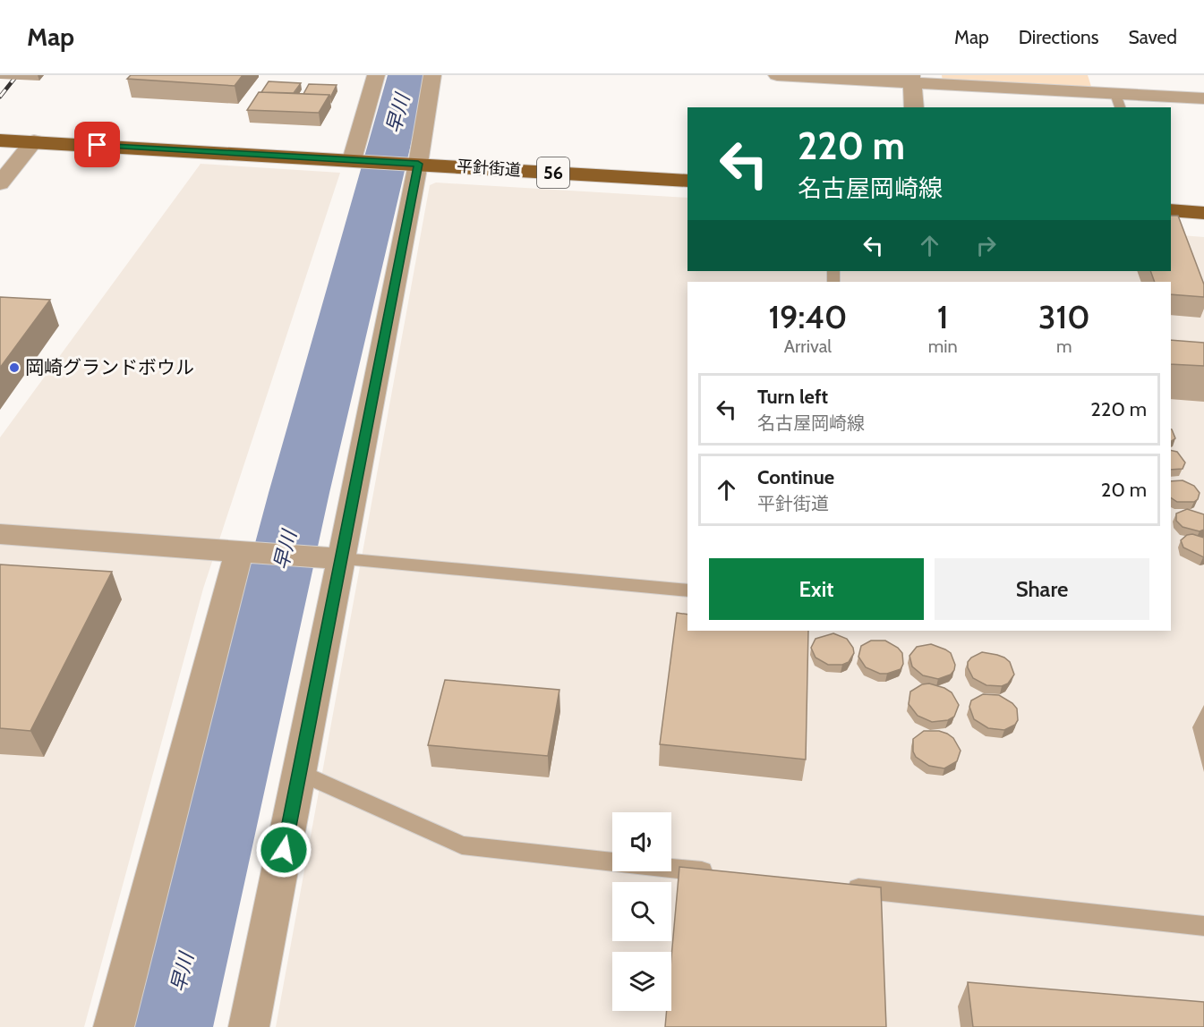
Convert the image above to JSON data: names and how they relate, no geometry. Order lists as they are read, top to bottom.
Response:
{
  "streets": {
    "main road": ["平針街道", "56"]
  },
  "crossings": [
    ["平針街道", "56"]
  ],
  "water": ["早川"],
  "places": ["岡崎グランドボウル"],
  "page": {
    "header": "Map",
    "nav": ["Map", "Directions", "Saved"],
    "turn": ["220 m", "名古屋岡崎線"],
    "eta": [
      "19:40",
      "Arrival",
      "1",
      "min",
      "310",
      "m"
    ],
    "list": [
      {
        "name": "Turn left",
        "note": "名古屋岡崎線",
        "value": "220 m"
      },
      {
        "name": "Continue",
        "note": "平針街道",
        "value": "20 m"
      }
    ],
    "buttons": ["Exit", "Share"]
  }
}
